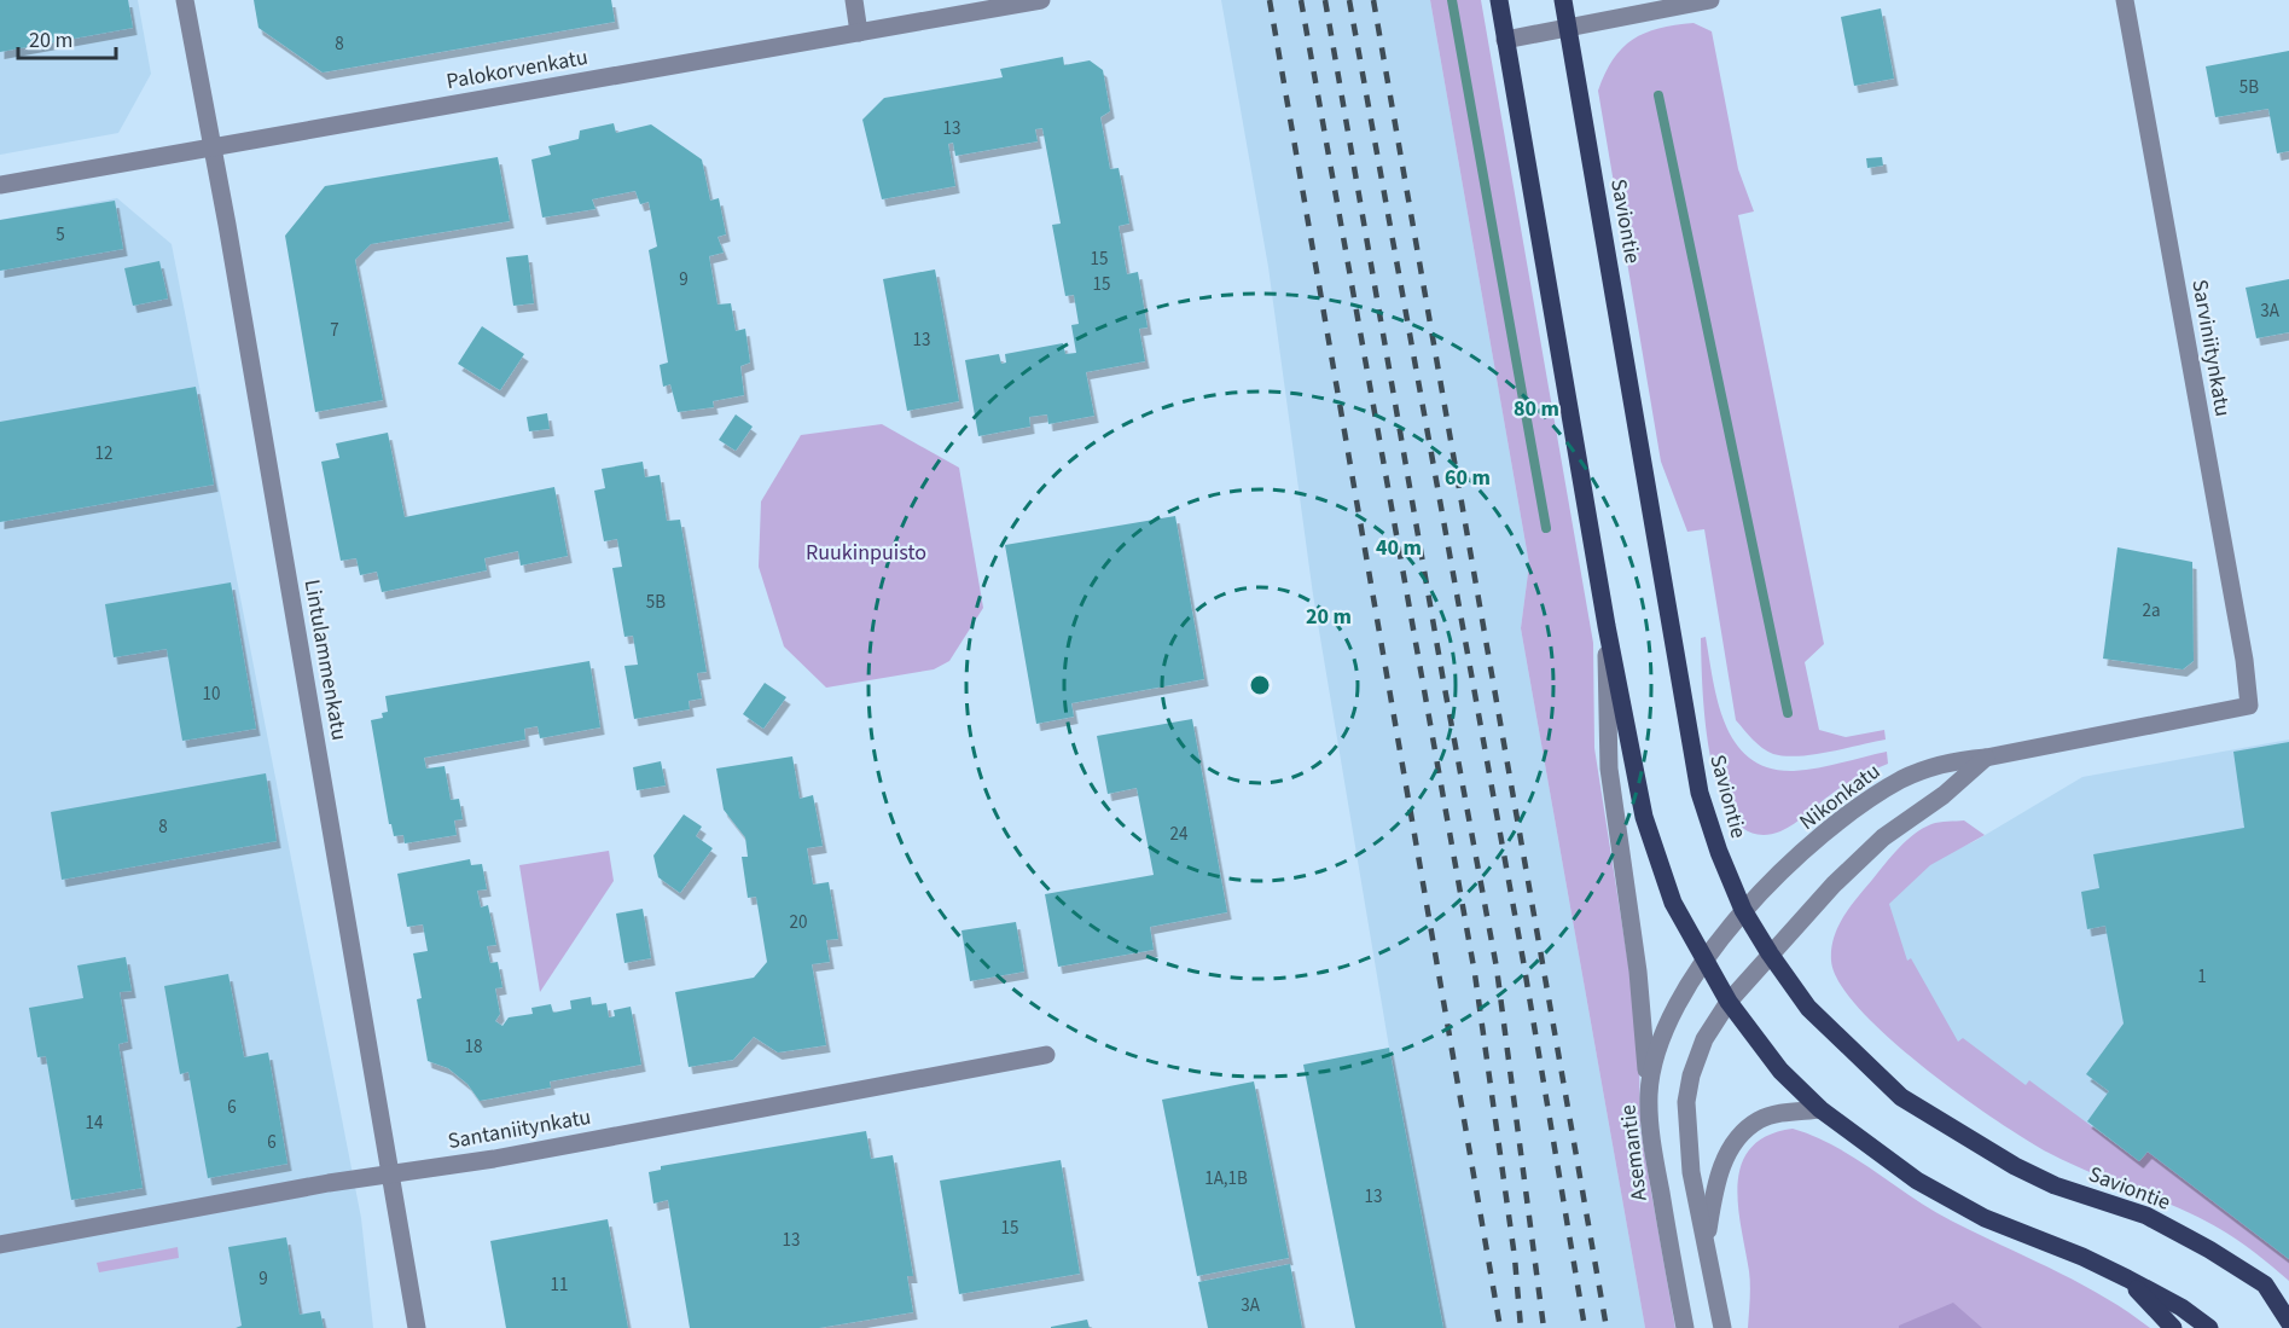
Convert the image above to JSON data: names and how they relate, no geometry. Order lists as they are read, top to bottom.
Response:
{
  "streets": {
    "main road": ["Saviontie"],
    "street": [
      "Palokorvenkatu",
      "Sarviniitynkatu",
      "Lintulammenkatu",
      "Nikonkatu",
      "Santaniitynkatu",
      "Asemantie"
    ]
  },
  "crossings": [
    ["Palokorvenkatu", "Lintulammenkatu"],
    ["Saviontie", "Nikonkatu"],
    ["Saviontie", "Asemantie"],
    ["Sarviniitynkatu", "Nikonkatu"],
    ["Lintulammenkatu", "Santaniitynkatu"],
    ["Nikonkatu", "Asemantie"]
  ],
  "parks": ["Ruukinpuisto"],
  "house_numbers": [
    "8",
    "5B",
    "13",
    "5",
    "15",
    "9",
    "15",
    "3A",
    "7",
    "13",
    "12",
    "5B",
    "2a",
    "10",
    "8",
    "24",
    "20",
    "1",
    "18",
    "6",
    "14",
    "6",
    "1A,1B",
    "13",
    "15",
    "13",
    "9",
    "11",
    "3A"
  ],
  "scale_bar": "20 m",
  "rings": [
    "80 m",
    "60 m",
    "40 m",
    "20 m"
  ]
}
